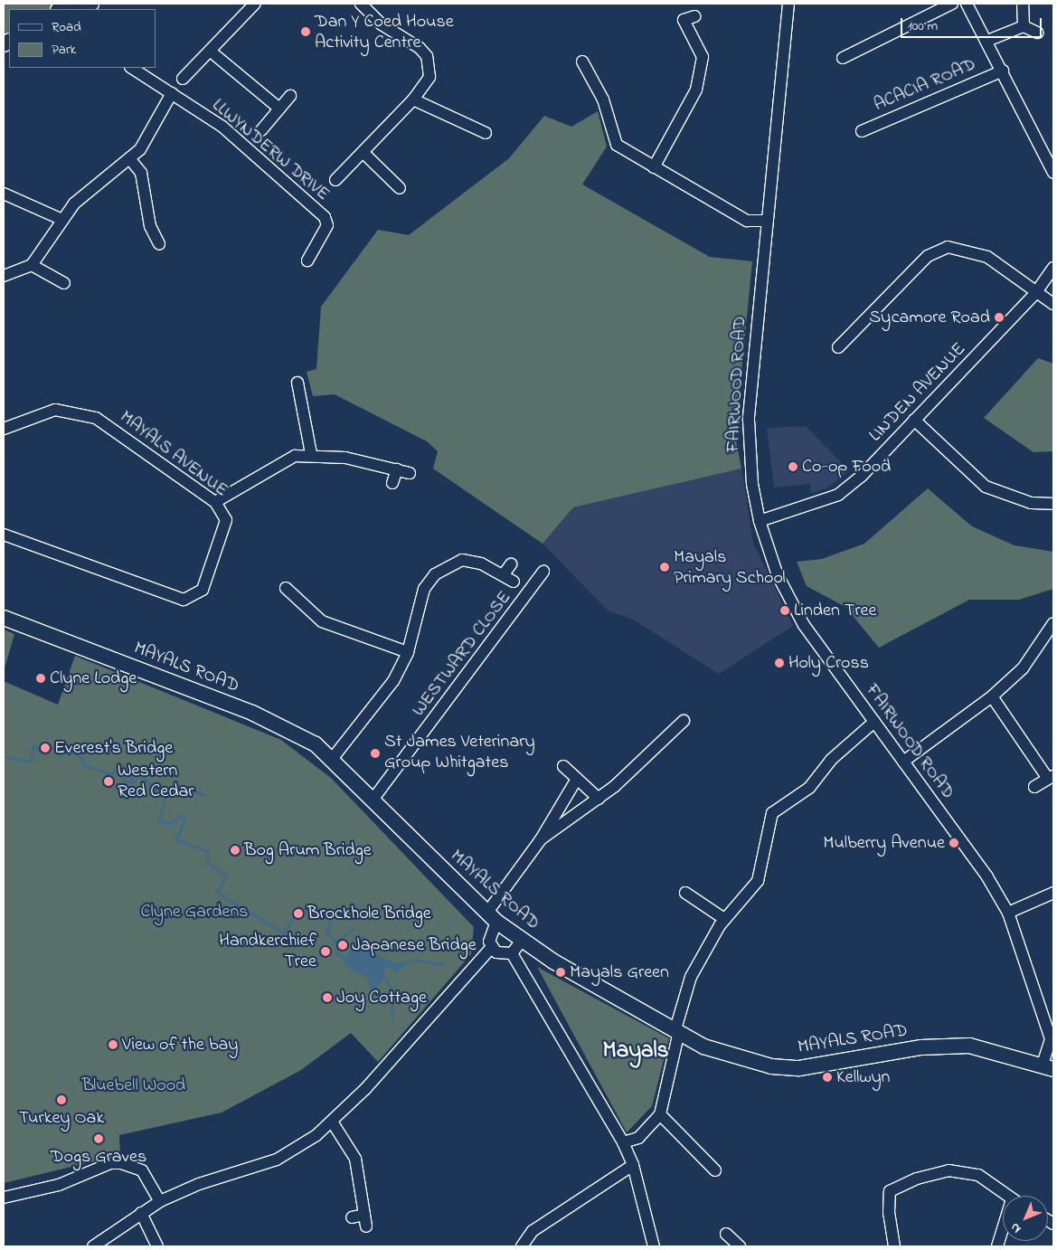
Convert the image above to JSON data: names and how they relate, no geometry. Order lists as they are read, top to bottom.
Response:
{
  "streets": {
    "main road": ["MAYALS ROAD"],
    "street": [
      "ACACIA ROAD",
      "LLWYNDERW DRIVE",
      "FAIRWOOD ROAD",
      "LINDEN AVENUE",
      "MAYALS AVENUE",
      "WESTWARD CLOSE"
    ]
  },
  "crossings": [
    ["FAIRWOOD ROAD", "LINDEN AVENUE"],
    ["FAIRWOOD ROAD", "MAYALS ROAD"],
    ["WESTWARD CLOSE", "MAYALS ROAD"]
  ],
  "districts": ["Mayals"],
  "parks": ["Clyne Gardens", "Bluebell Wood"],
  "places": [
    "Dan Y Coed House Activity Centre",
    "Sycamore Road",
    "Co-op Food",
    "Mayals Primary School",
    "Linden Tree",
    "Holy Cross",
    "Clyne Lodge",
    "Everest's Bridge",
    "St James Veterinary Group Whitgates",
    "Western Red Cedar",
    "Mulberry Avenue",
    "Bog Arum Bridge",
    "Brockhole Bridge",
    "Japanese Bridge",
    "Handkerchief Tree",
    "Mayals Green",
    "Joy Cottage",
    "View of the bay",
    "Kellwyn",
    "Turkey Oak",
    "Dogs Graves"
  ],
  "legend": ["Road", "Park"],
  "scale_bar": "100 m",
  "north": "bottom left"
}
